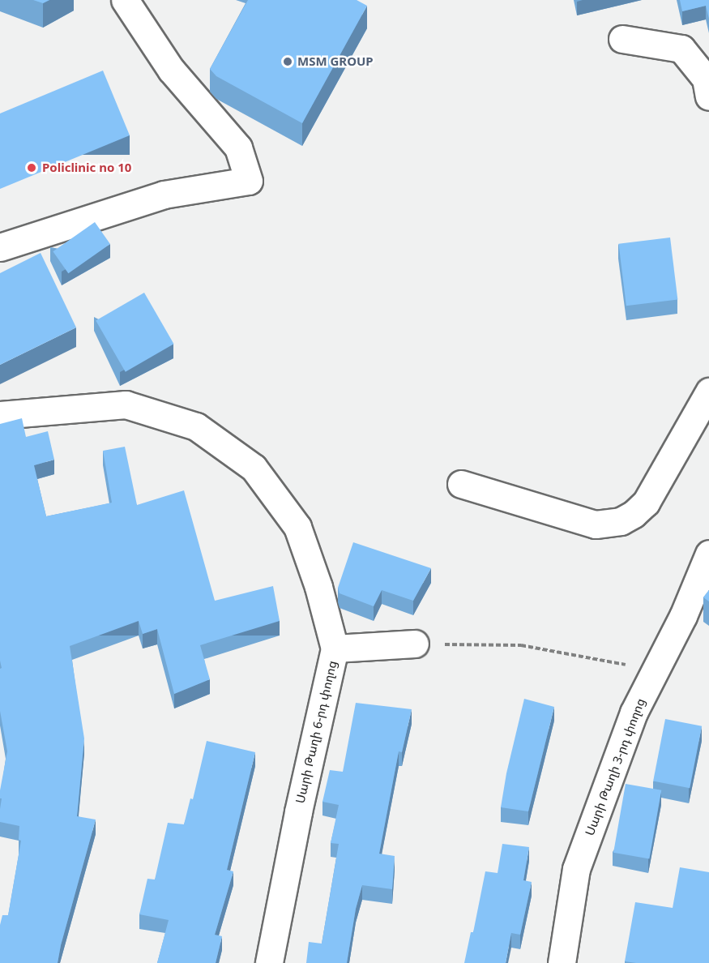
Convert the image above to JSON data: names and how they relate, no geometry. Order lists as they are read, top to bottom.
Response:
{
  "streets": {
    "street": ["Սարի Թաղի 6-րդ փողոց", "Սարի Թաղի 3-րդ փողոց"]
  },
  "places": ["MSM GROUP", "Policlinic no 10"]
}
